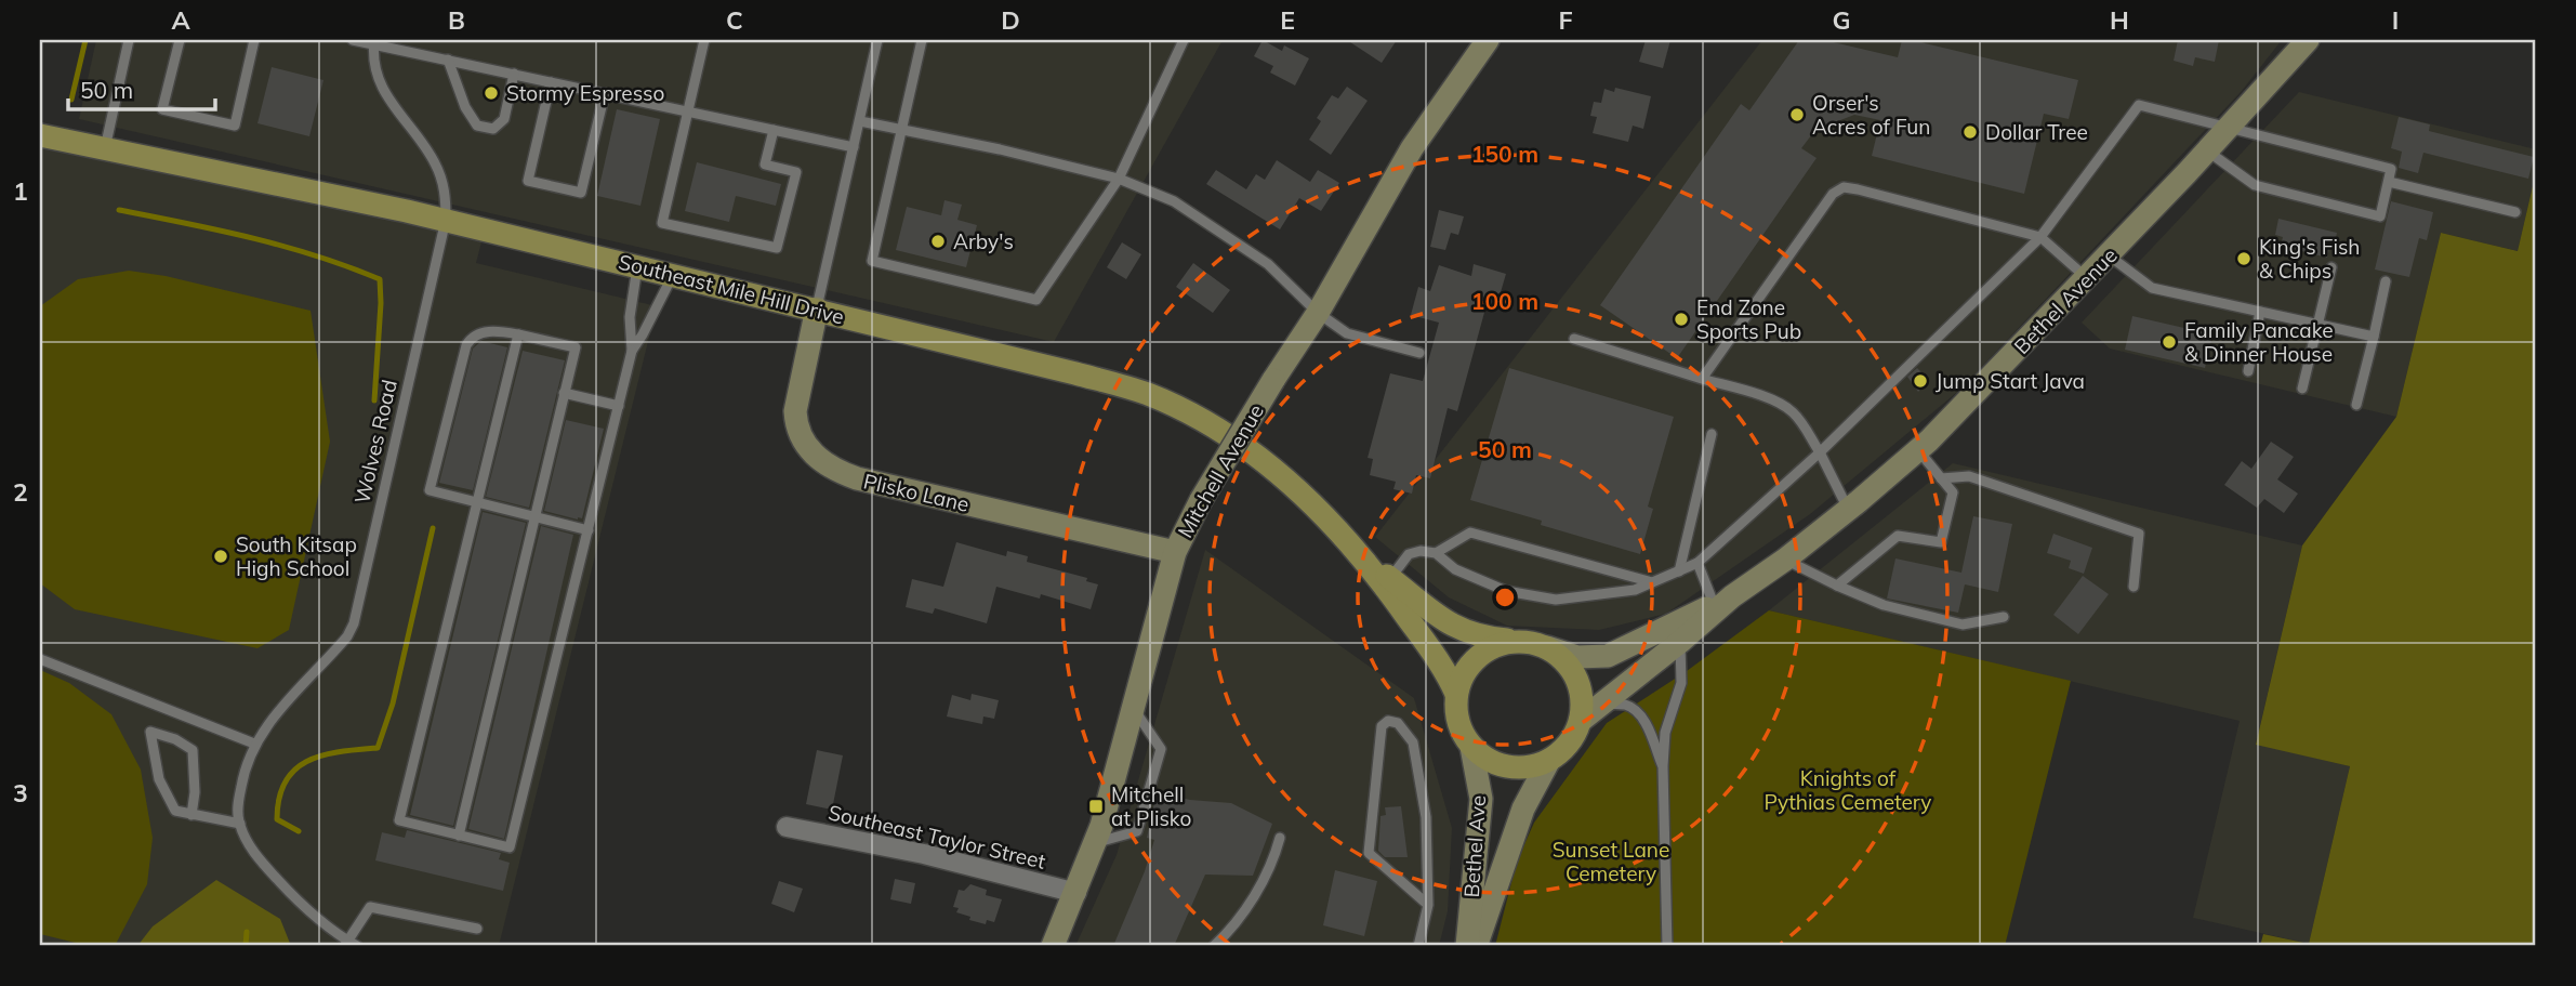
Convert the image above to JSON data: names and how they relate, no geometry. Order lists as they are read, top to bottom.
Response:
{
  "streets": {
    "main road": [
      "Southeast Mile Hill Drive",
      "Bethel Avenue",
      "Mitchell Avenue",
      "Plisko Lane",
      "Bethel Ave"
    ],
    "street": ["Southeast Taylor Street"],
    "lane": ["Wolves Road"]
  },
  "crossings": [
    ["Southeast Mile Hill Drive", "Bethel Avenue"],
    ["Southeast Mile Hill Drive", "Wolves Road"],
    ["Southeast Mile Hill Drive", "Plisko Lane"],
    ["Southeast Mile Hill Drive", "Bethel Ave"],
    ["Bethel Avenue", "Bethel Ave"],
    ["Mitchell Avenue", "Plisko Lane"],
    ["Mitchell Avenue", "Southeast Taylor Street"]
  ],
  "parks": ["Knights of Pythias Cemetery", "Sunset Lane Cemetery"],
  "places": {
    "other": [
      "Stormy Espresso",
      "Orser's Acres of Fun",
      "Dollar Tree",
      "Arby's",
      "King's Fish & Chips",
      "End Zone Sports Pub",
      "Family Pancake & Dinner House",
      "Jump Start Java",
      "South Kitsap High School"
    ],
    "transit": ["Mitchell at Plisko"]
  },
  "scale_bar": "50 m",
  "grid": {
    "columns": [
      "A",
      "B",
      "C",
      "D",
      "E",
      "F",
      "G",
      "H",
      "I"
    ],
    "rows": ["1", "2", "3"]
  },
  "rings": ["150 m", "100 m", "50 m"]
}
